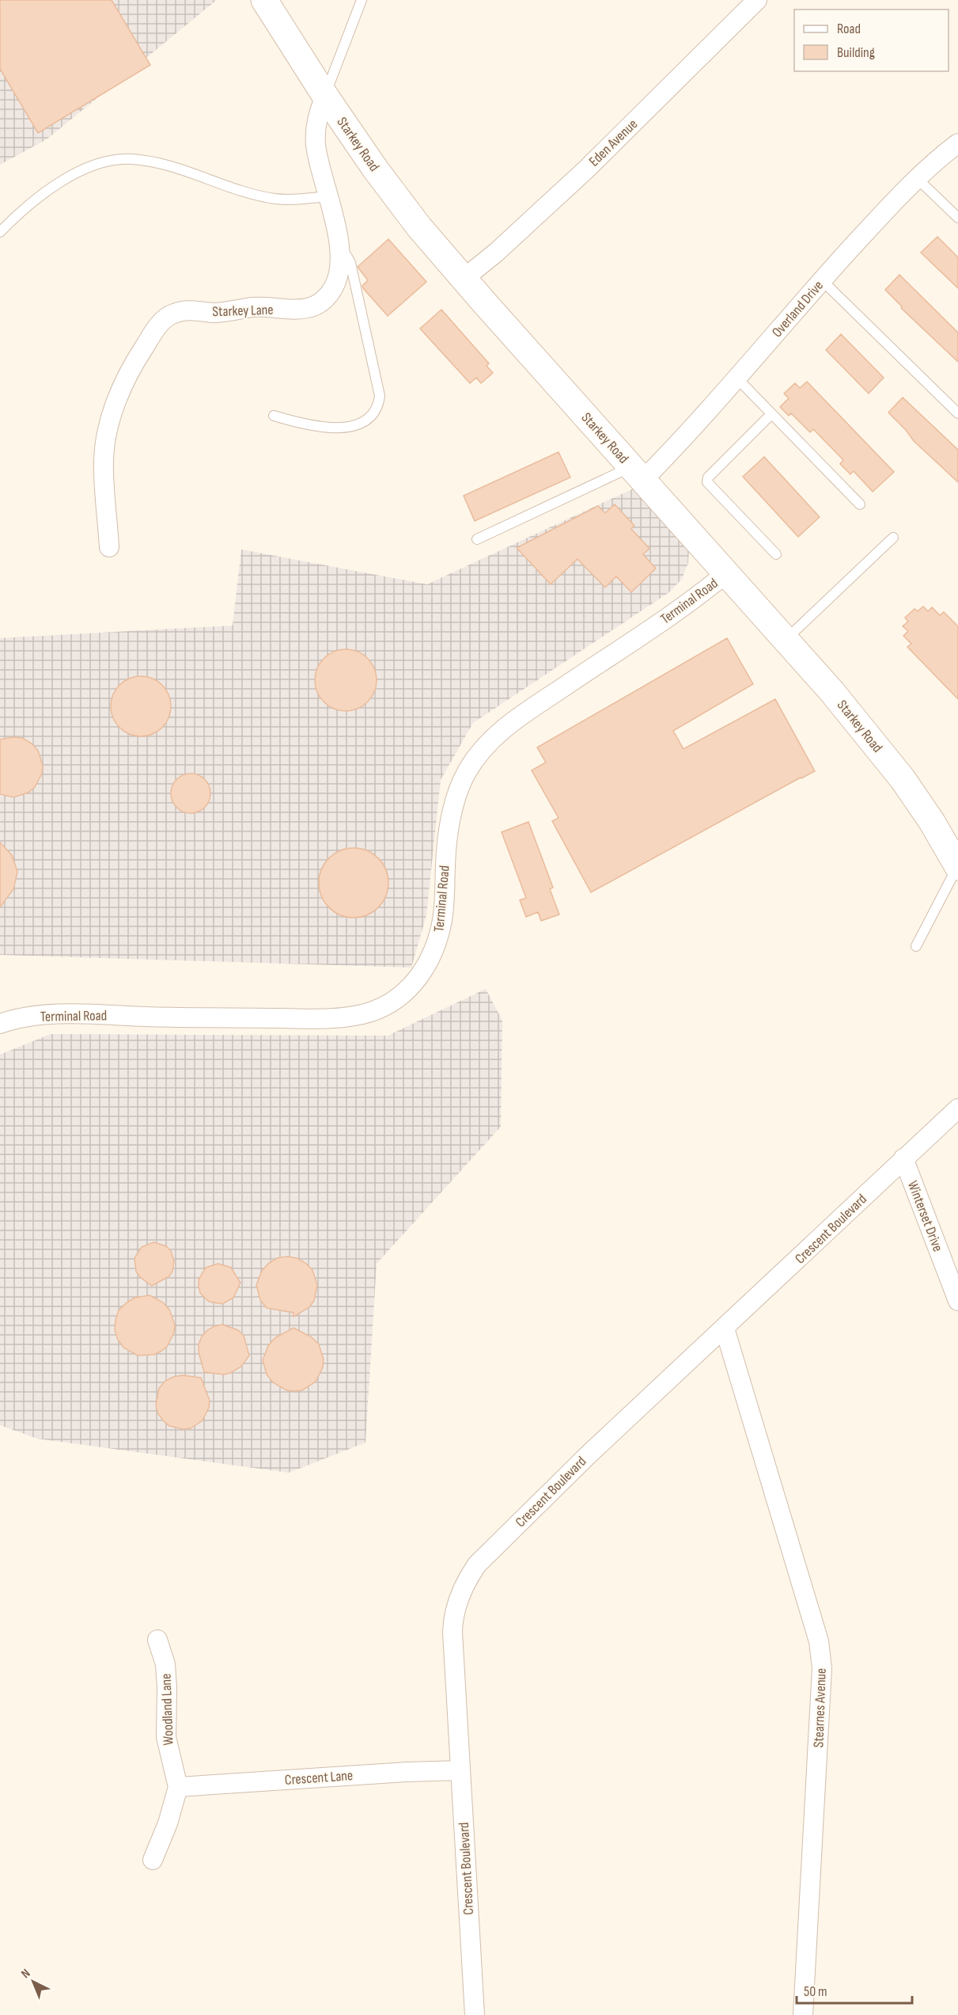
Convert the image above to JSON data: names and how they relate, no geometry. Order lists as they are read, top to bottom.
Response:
{
  "streets": {
    "main road": ["Starkey Road"],
    "street": [
      "Eden Avenue",
      "Overland Drive",
      "Starkey Lane",
      "Terminal Road",
      "Winterset Drive",
      "Crescent Boulevard",
      "Stearnes Avenue",
      "Woodland Lane",
      "Crescent Lane"
    ]
  },
  "crossings": [
    ["Eden Avenue", "Starkey Road"],
    ["Starkey Road", "Overland Drive"],
    ["Starkey Road", "Starkey Lane"],
    ["Starkey Road", "Terminal Road"],
    ["Winterset Drive", "Crescent Boulevard"],
    ["Crescent Boulevard", "Stearnes Avenue"],
    ["Crescent Boulevard", "Crescent Lane"],
    ["Woodland Lane", "Crescent Lane"]
  ],
  "legend": ["Road", "Building"],
  "scale_bar": "50 m",
  "north": "top left"
}
